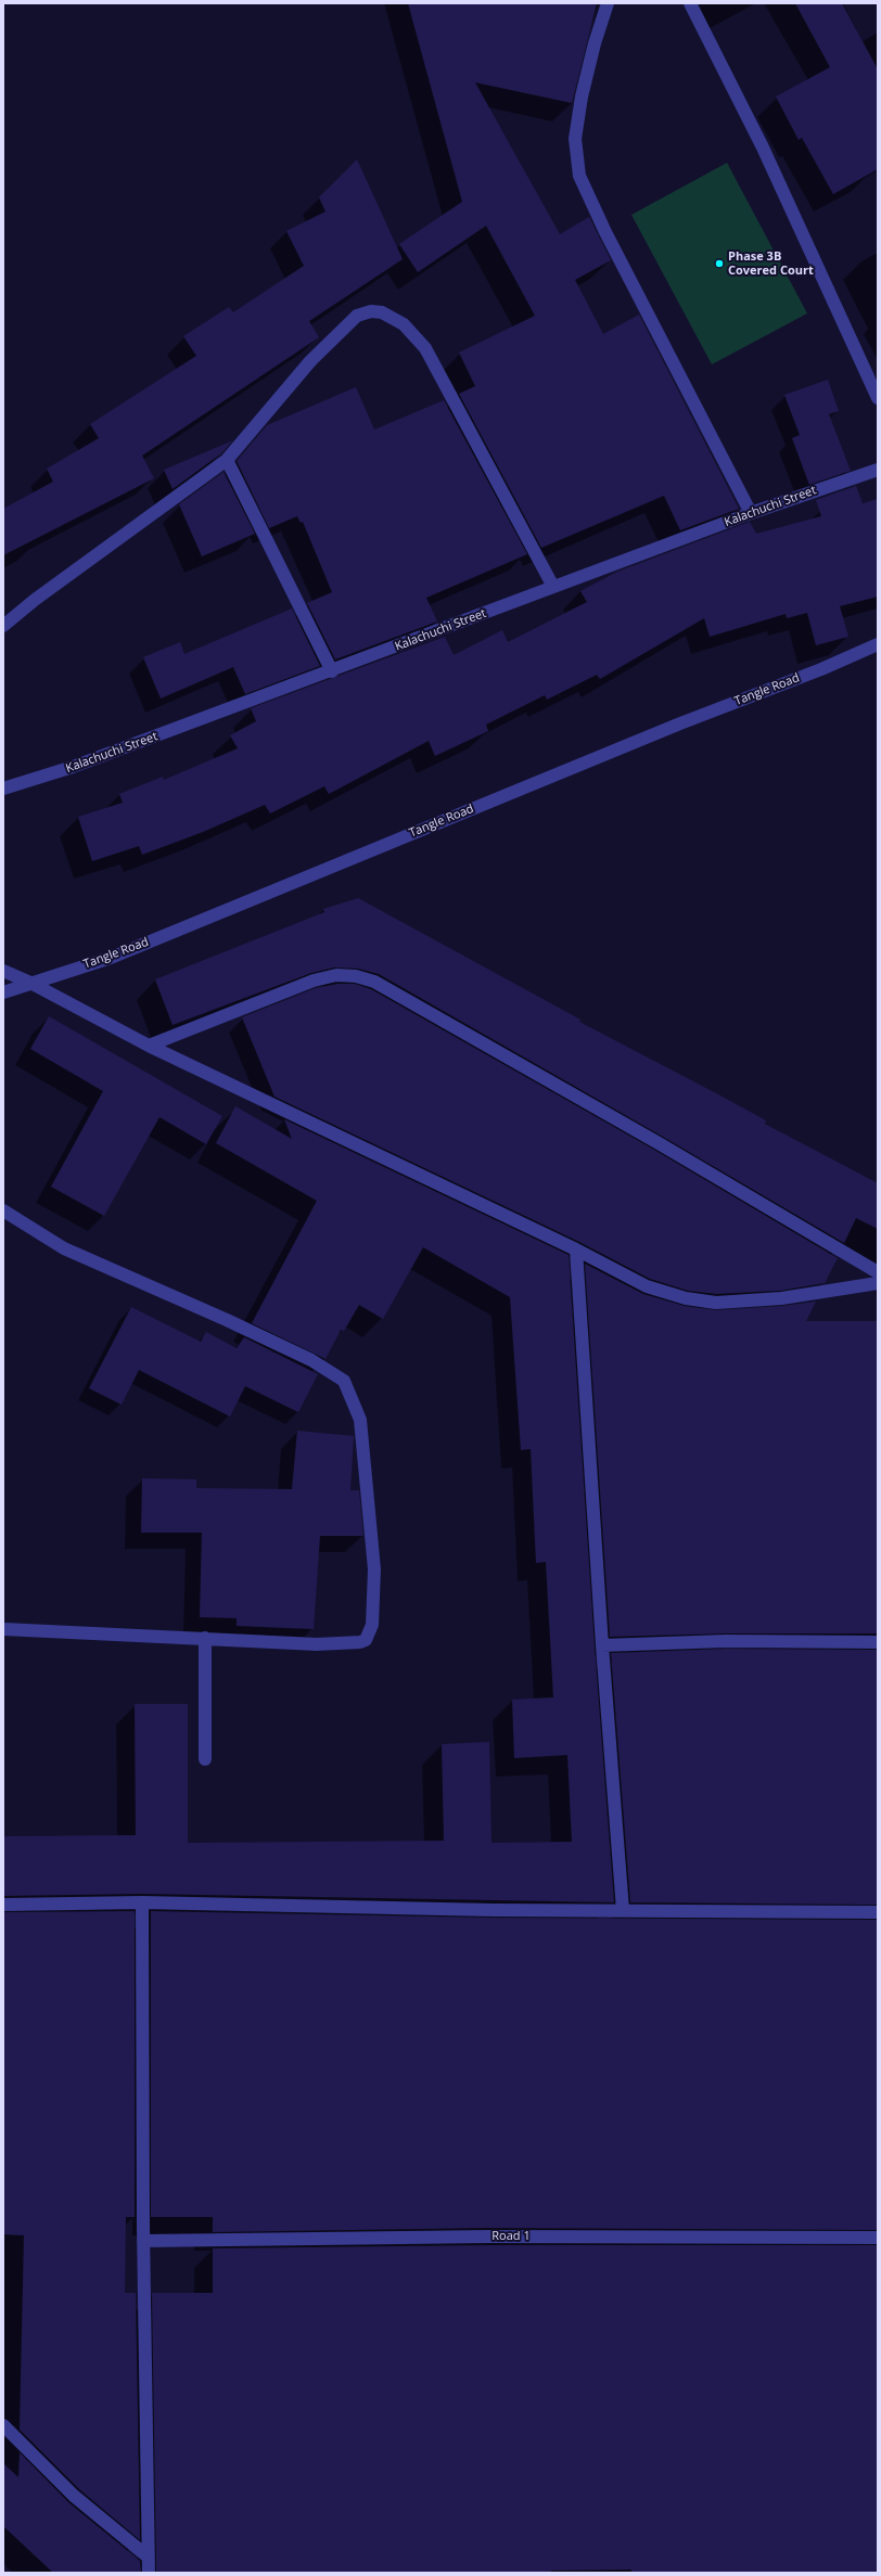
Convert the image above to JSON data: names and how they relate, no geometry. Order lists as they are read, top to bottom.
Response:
{
  "streets": {
    "street": ["Kalachuchi Street", "Tangle Road", "Road 1"]
  },
  "places": ["Phase 3B Covered Court"]
}
